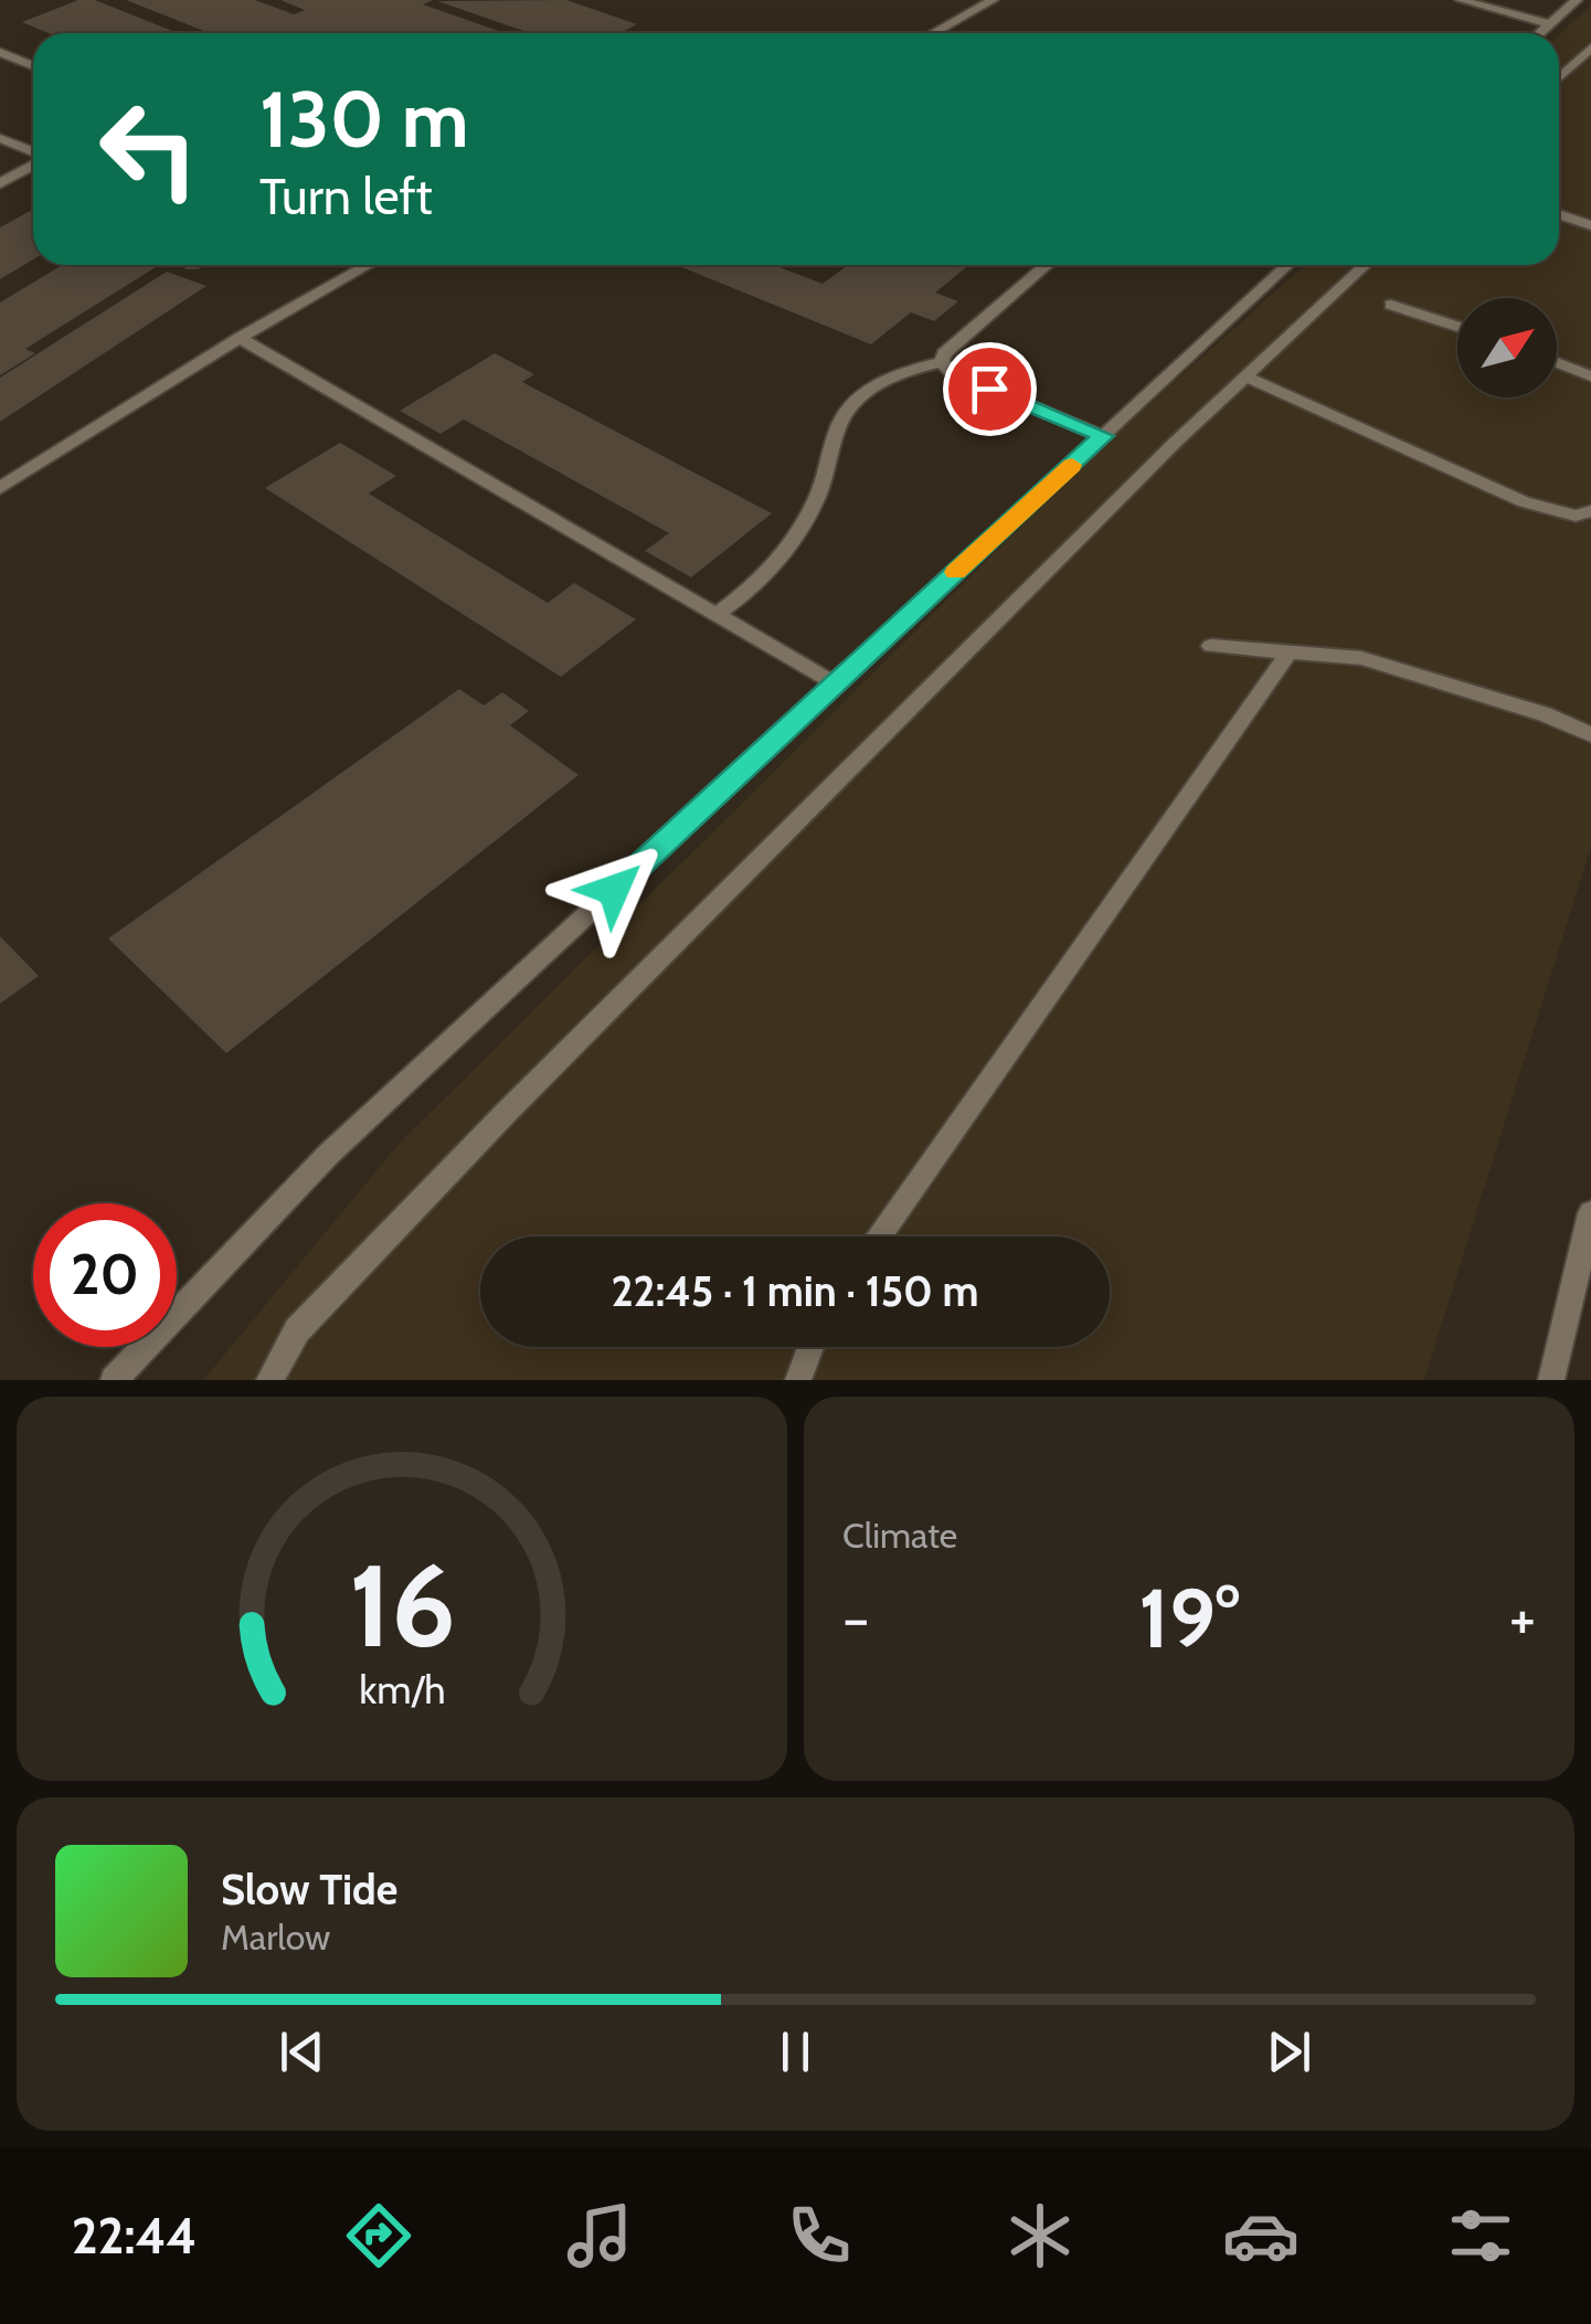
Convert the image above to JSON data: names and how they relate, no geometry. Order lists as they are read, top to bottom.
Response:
{
  "north": "top right",
  "page": {
    "turn": ["130 m", "Turn left"],
    "limit": "20",
    "trip": "22:45 · 1 min · 150 m",
    "tile": "Climate",
    "heat": ["−", "19°", "+"],
    "song": ["Slow Tide", "Marlow"],
    "tabs": "22:44",
    "gauge": ["16", "km/h"]
  }
}
